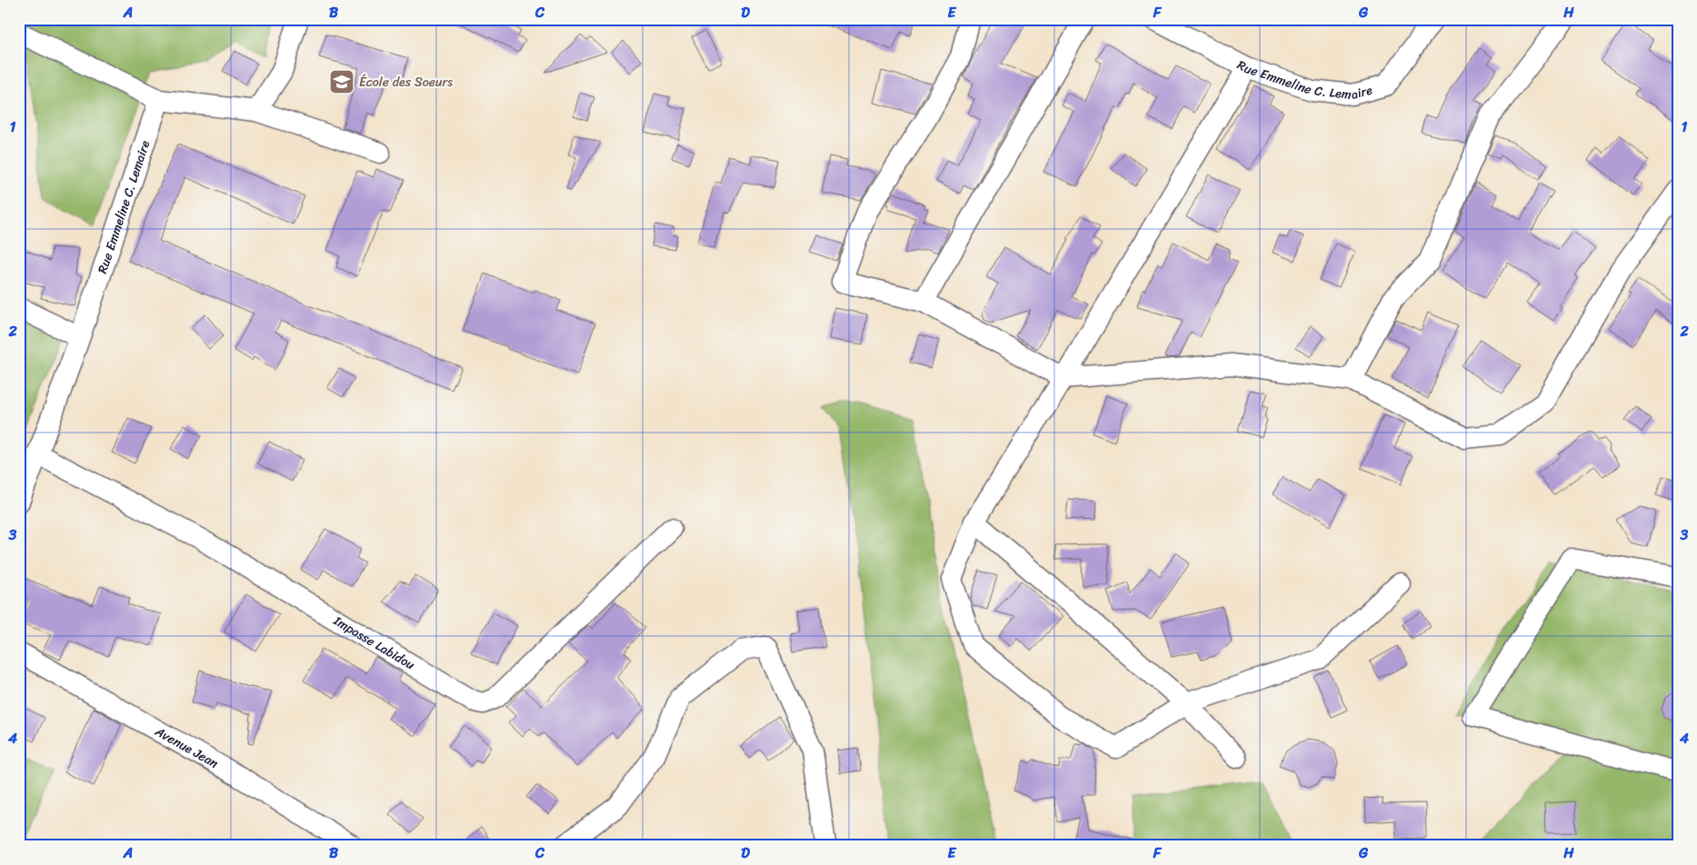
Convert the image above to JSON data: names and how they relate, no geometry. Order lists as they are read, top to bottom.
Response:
{
  "streets": {
    "street": ["Rue Emmeline C. Lemaire", "Impasse Labidou", "Avenue Jean"]
  },
  "crossings": [
    ["Rue Emmeline C. Lemaire", "Impasse Labidou"]
  ],
  "places": {
    "school or university": ["École des Soeurs"]
  },
  "grid": {
    "columns": [
      "A",
      "B",
      "C",
      "D",
      "E",
      "F",
      "G",
      "H"
    ],
    "rows": [
      "1",
      "2",
      "3",
      "4"
    ]
  }
}
